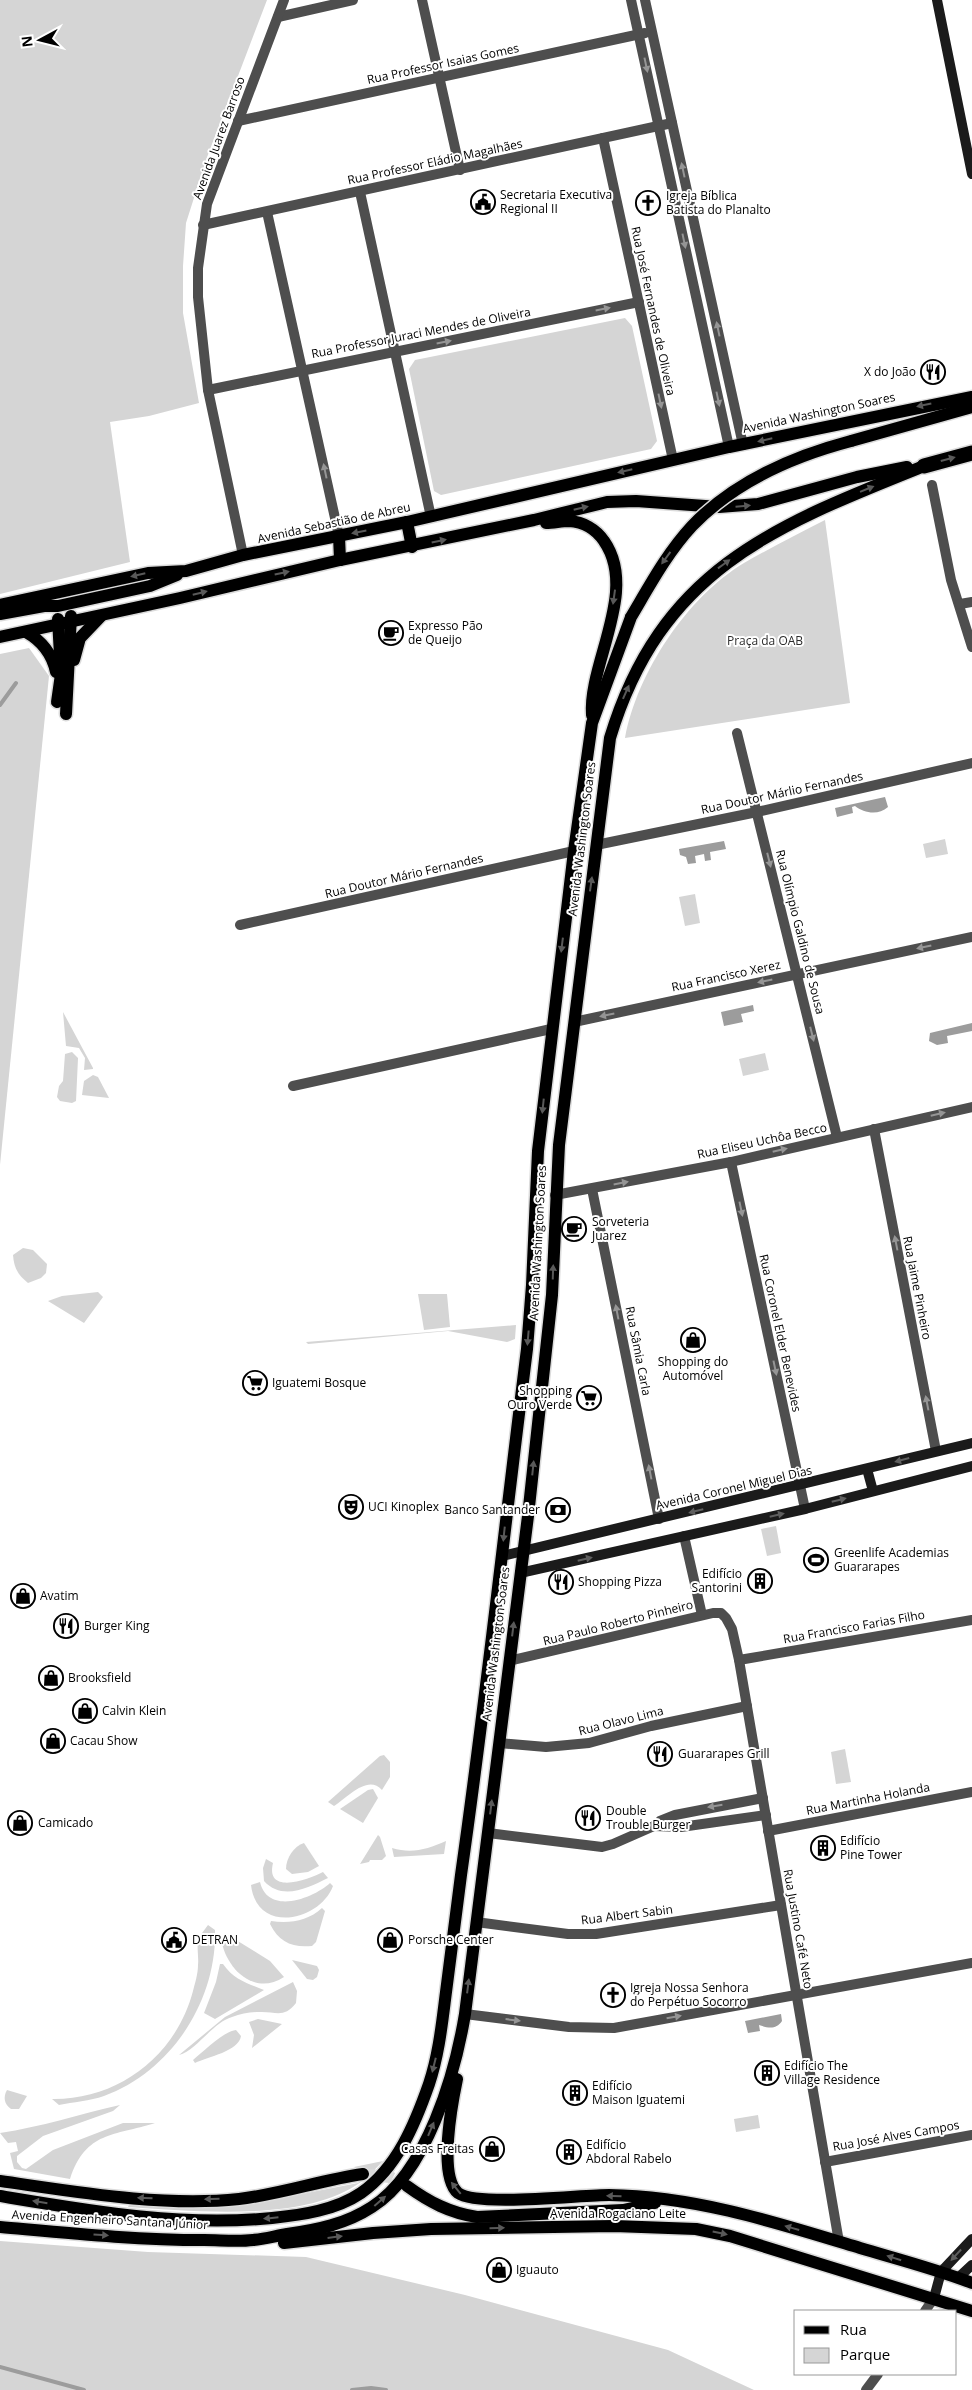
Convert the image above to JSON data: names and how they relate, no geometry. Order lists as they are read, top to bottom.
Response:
{
  "streets": {
    "highway": ["Avenida Washington Soares"],
    "main road": [
      "Avenida Sebastião de Abreu",
      "Avenida Coronel Miguel Dias",
      "Avenida Rogaciano Leite",
      "Avenida Engenheiro Santana Júnior"
    ],
    "street": [
      "Rua Professor Isaias Gomes",
      "Avenida Juarez Barroso",
      "Rua Professor Eládio Magalhães",
      "Rua José Fernandes de Oliveira",
      "Rua Professor Juraci Mendes de Oliveira",
      "Rua Doutor Márlio Fernandes",
      "Rua Doutor Mário Fernandes",
      "Rua Olímpio Galdino de Sousa",
      "Rua Francisco Xerez",
      "Rua Eliseu Uchôa Becco",
      "Rua Jaime Pinheiro",
      "Rua Coronel Elder Benevides",
      "Rua Sâmia Carla",
      "Rua Paulo Roberto Pinheiro",
      "Rua Francisco Farias Filho",
      "Rua Olavo Lima",
      "Rua Martinha Holanda",
      "Rua Albert Sabin",
      "Rua Justino Café Neto",
      "Rua José Alves Campos"
    ]
  },
  "crossings": [
    ["Rua Professor Isaias Gomes", "Avenida Juarez Barroso"],
    ["Avenida Juarez Barroso", "Rua Professor Eládio Magalhães"],
    ["Avenida Juarez Barroso", "Rua Professor Juraci Mendes de Oliveira"],
    ["Avenida Juarez Barroso", "Avenida Sebastião de Abreu"],
    ["Rua Professor Eládio Magalhães", "Rua José Fernandes de Oliveira"],
    ["Rua José Fernandes de Oliveira", "Rua Professor Juraci Mendes de Oliveira"],
    ["Rua José Fernandes de Oliveira", "Avenida Washington Soares"],
    ["Rua José Fernandes de Oliveira", "Avenida Sebastião de Abreu"],
    ["Avenida Washington Soares", "Avenida Sebastião de Abreu"],
    ["Avenida Washington Soares", "Rua Doutor Márlio Fernandes"],
    ["Avenida Washington Soares", "Rua Doutor Mário Fernandes"],
    ["Avenida Washington Soares", "Rua Francisco Xerez"],
    ["Avenida Washington Soares", "Rua Eliseu Uchôa Becco"],
    ["Avenida Washington Soares", "Avenida Coronel Miguel Dias"],
    ["Avenida Washington Soares", "Rua Paulo Roberto Pinheiro"],
    ["Avenida Washington Soares", "Rua Olavo Lima"],
    ["Avenida Washington Soares", "Rua Albert Sabin"],
    ["Avenida Washington Soares", "Avenida Rogaciano Leite"],
    ["Avenida Washington Soares", "Avenida Engenheiro Santana Júnior"],
    ["Rua Doutor Márlio Fernandes", "Rua Olímpio Galdino de Sousa"],
    ["Rua Olímpio Galdino de Sousa", "Rua Francisco Xerez"],
    ["Rua Olímpio Galdino de Sousa", "Rua Eliseu Uchôa Becco"],
    ["Rua Eliseu Uchôa Becco", "Rua Jaime Pinheiro"],
    ["Rua Eliseu Uchôa Becco", "Rua Coronel Elder Benevides"],
    ["Rua Eliseu Uchôa Becco", "Rua Sâmia Carla"],
    ["Rua Jaime Pinheiro", "Avenida Coronel Miguel Dias"],
    ["Rua Coronel Elder Benevides", "Avenida Coronel Miguel Dias"],
    ["Rua Sâmia Carla", "Avenida Coronel Miguel Dias"],
    ["Rua Paulo Roberto Pinheiro", "Rua Justino Café Neto"],
    ["Rua Francisco Farias Filho", "Rua Justino Café Neto"],
    ["Rua Olavo Lima", "Rua Justino Café Neto"],
    ["Rua Martinha Holanda", "Rua Justino Café Neto"],
    ["Rua Albert Sabin", "Rua Justino Café Neto"],
    ["Rua Justino Café Neto", "Rua José Alves Campos"],
    ["Rua Justino Café Neto", "Avenida Rogaciano Leite"],
    ["Avenida Rogaciano Leite", "Avenida Engenheiro Santana Júnior"]
  ],
  "one_way": [
    "Rua Professor Juraci Mendes de Oliveira",
    "Rua Olímpio Galdino de Sousa",
    "Rua Francisco Xerez",
    "Rua Eliseu Uchôa Becco",
    "Rua Jaime Pinheiro",
    "Rua Coronel Elder Benevides",
    "Rua Sâmia Carla"
  ],
  "parks": ["Praça da OAB"],
  "places": {
    "public building": ["Secretaria Executiva Regional II", "DETRAN"],
    "church": ["Igreja Bíblica Batista do Planalto", "Igreja Nossa Senhora do Perpétuo Socorro"],
    "restaurant": [
      "X do João",
      "Shopping Pizza",
      "Burger King",
      "Guararapes Grill",
      "Double Trouble Burger"
    ],
    "cafe": ["Expresso Pão de Queijo", "Sorveteria Juarez"],
    "shop": [
      "Shopping do Automóvel",
      "Avatim",
      "Brooksfield",
      "Calvin Klein",
      "Cacau Show",
      "Camicado",
      "Porsche Center",
      "Casas Freitas",
      "Iguauto"
    ],
    "supermarket": ["Iguatemi Bosque", "Shopping Ouro Verde"],
    "theatre": ["UCI Kinoplex"],
    "bank": ["Banco Santander"],
    "sports": ["Greenlife Academias Guararapes"],
    "building": [
      "Edifício Santorini",
      "Edifício Pine Tower",
      "Edifício The Village Residence",
      "Edifício Maison Iguatemi",
      "Edifício Abdoral Rabelo"
    ]
  },
  "legend": ["Rua", "Parque"],
  "north": "left"
}
